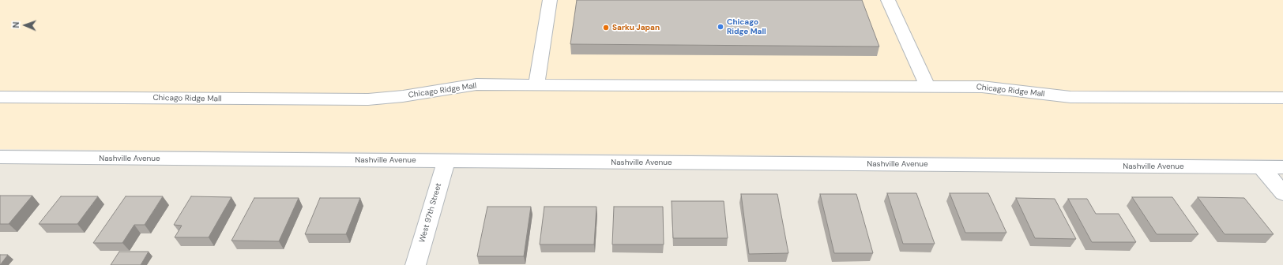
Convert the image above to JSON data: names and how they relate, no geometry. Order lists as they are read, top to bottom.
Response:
{
  "streets": {
    "street": ["Chicago Ridge Mall", "Nashville Avenue", "West 97th Street"]
  },
  "crossings": [
    ["Nashville Avenue", "West 97th Street"]
  ],
  "places": ["Chicago Ridge Mall", "Sarku Japan"],
  "north": "left"
}
